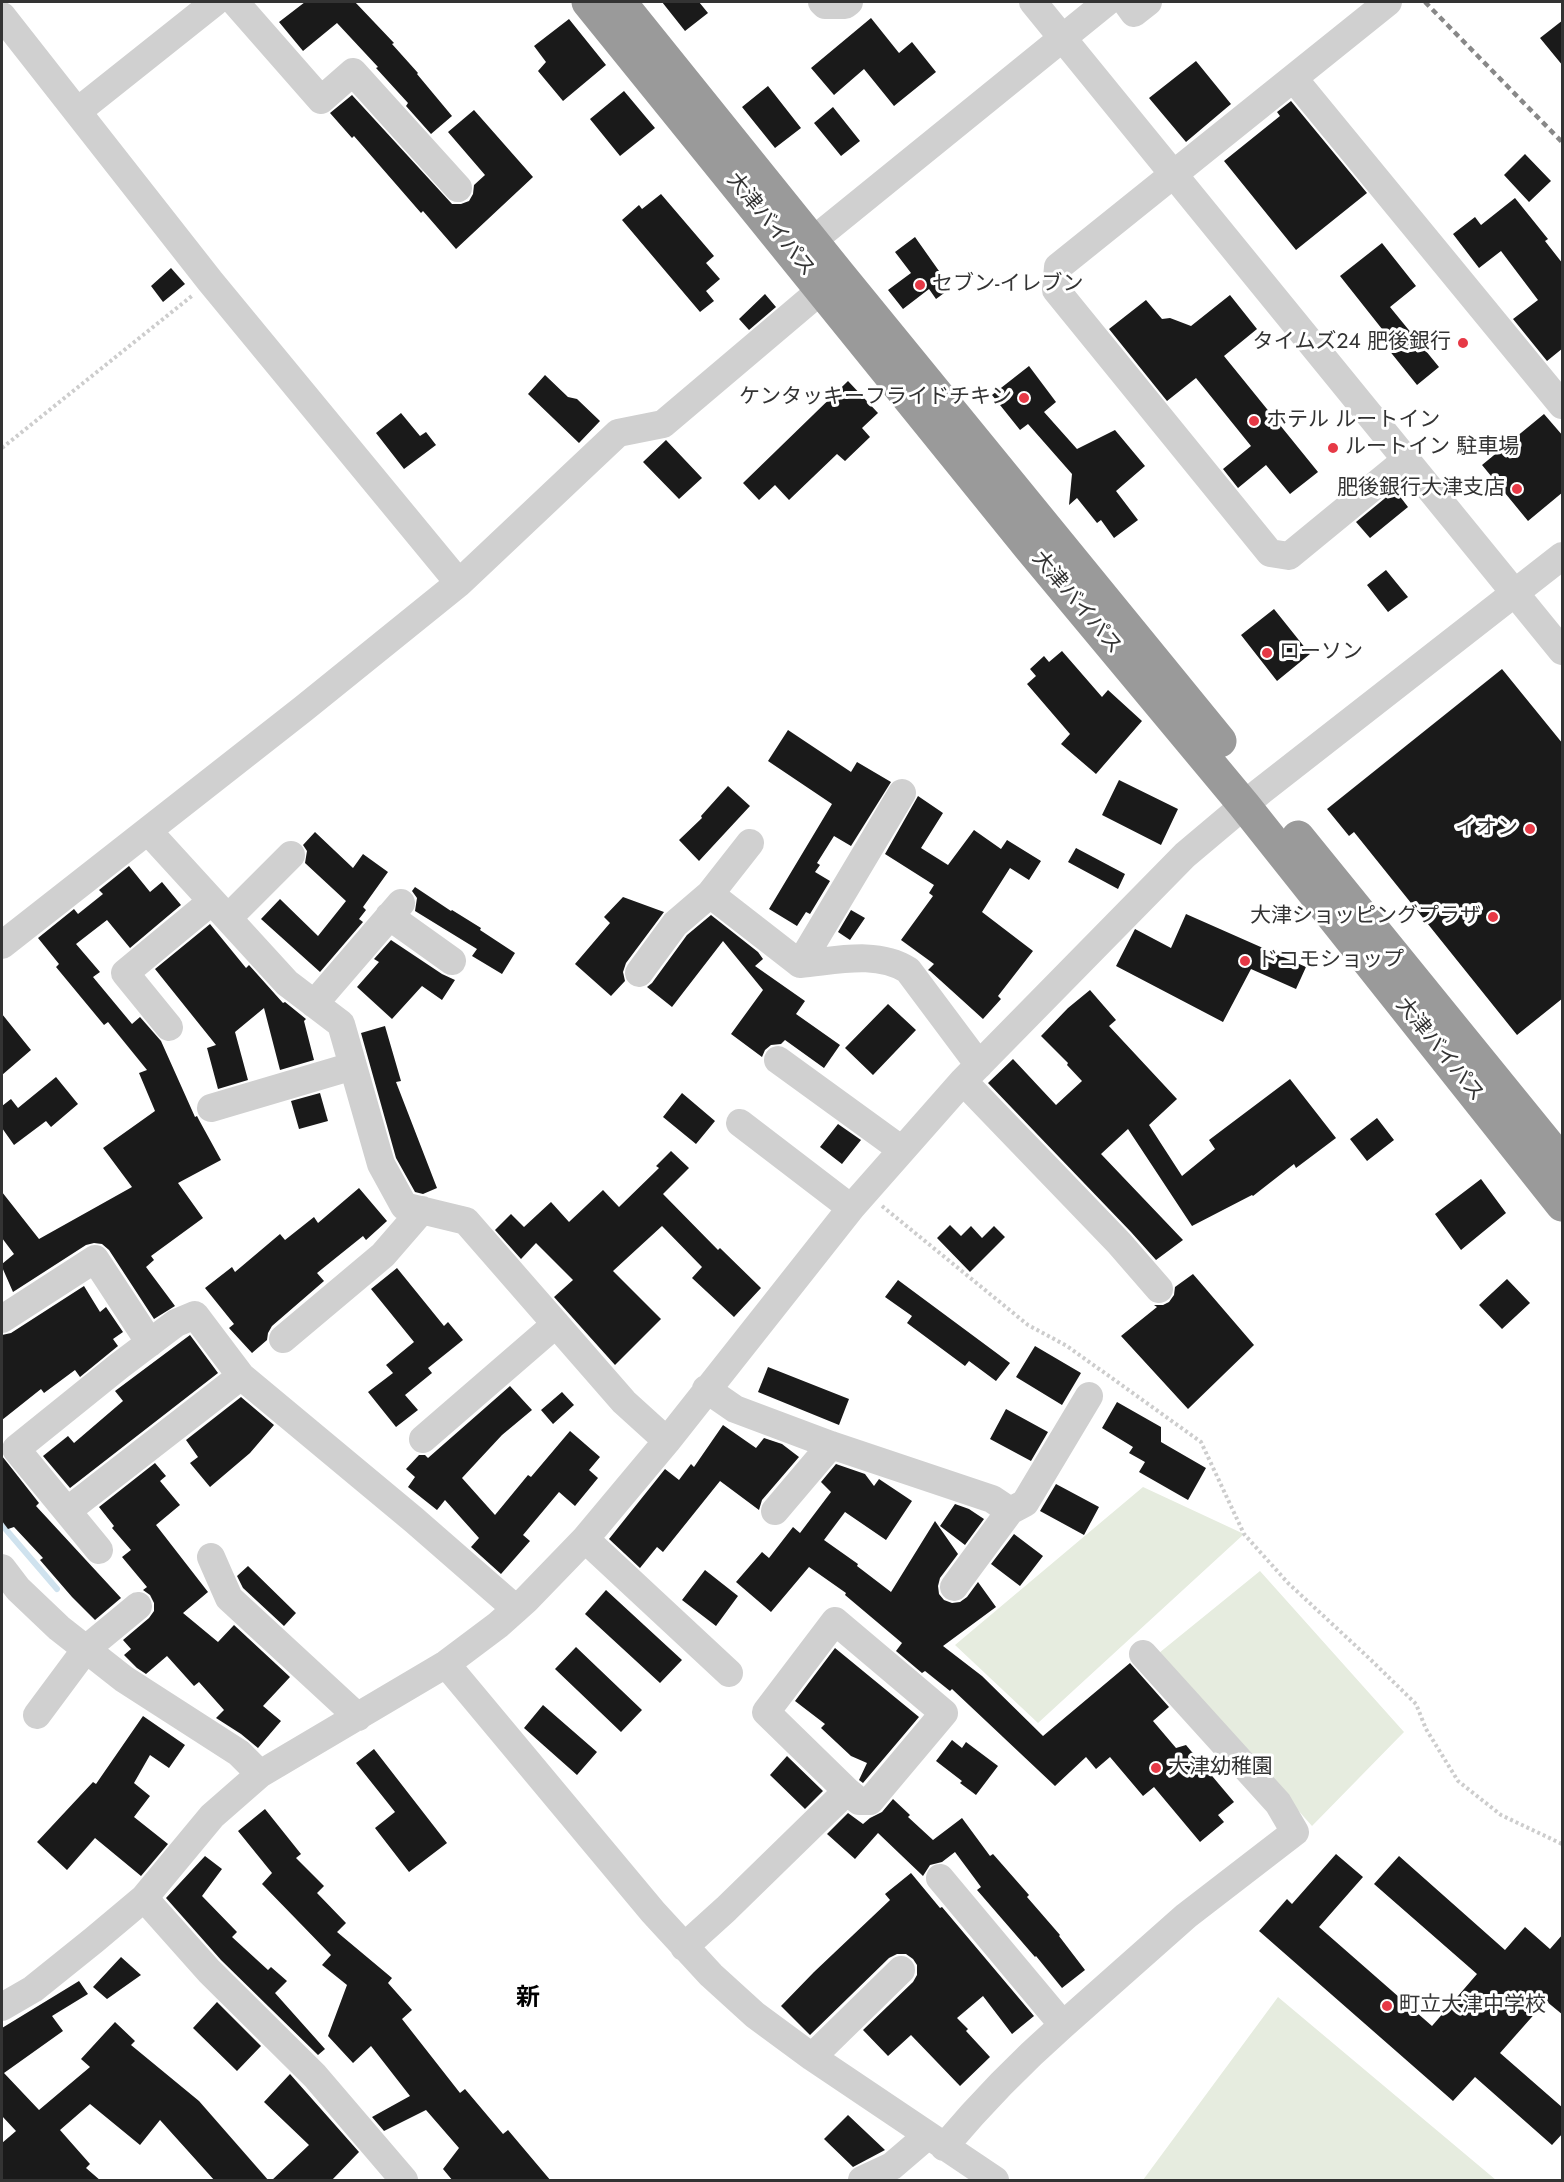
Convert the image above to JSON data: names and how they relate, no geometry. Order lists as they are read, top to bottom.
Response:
{
  "streets": {
    "highway": ["大津バイパス"]
  },
  "districts": ["新"],
  "places": [
    "セブン-イレブン",
    "タイムズ24 肥後銀行",
    "ケンタッキーフライドチキン",
    "ホテル ルートイン",
    "ルートイン 駐車場",
    "肥後銀行大津支店",
    "ローソン",
    "イオン",
    "大津ショッピングプラザ",
    "ドコモショップ",
    "大津幼稚園",
    "町立大津中学校"
  ]
}
